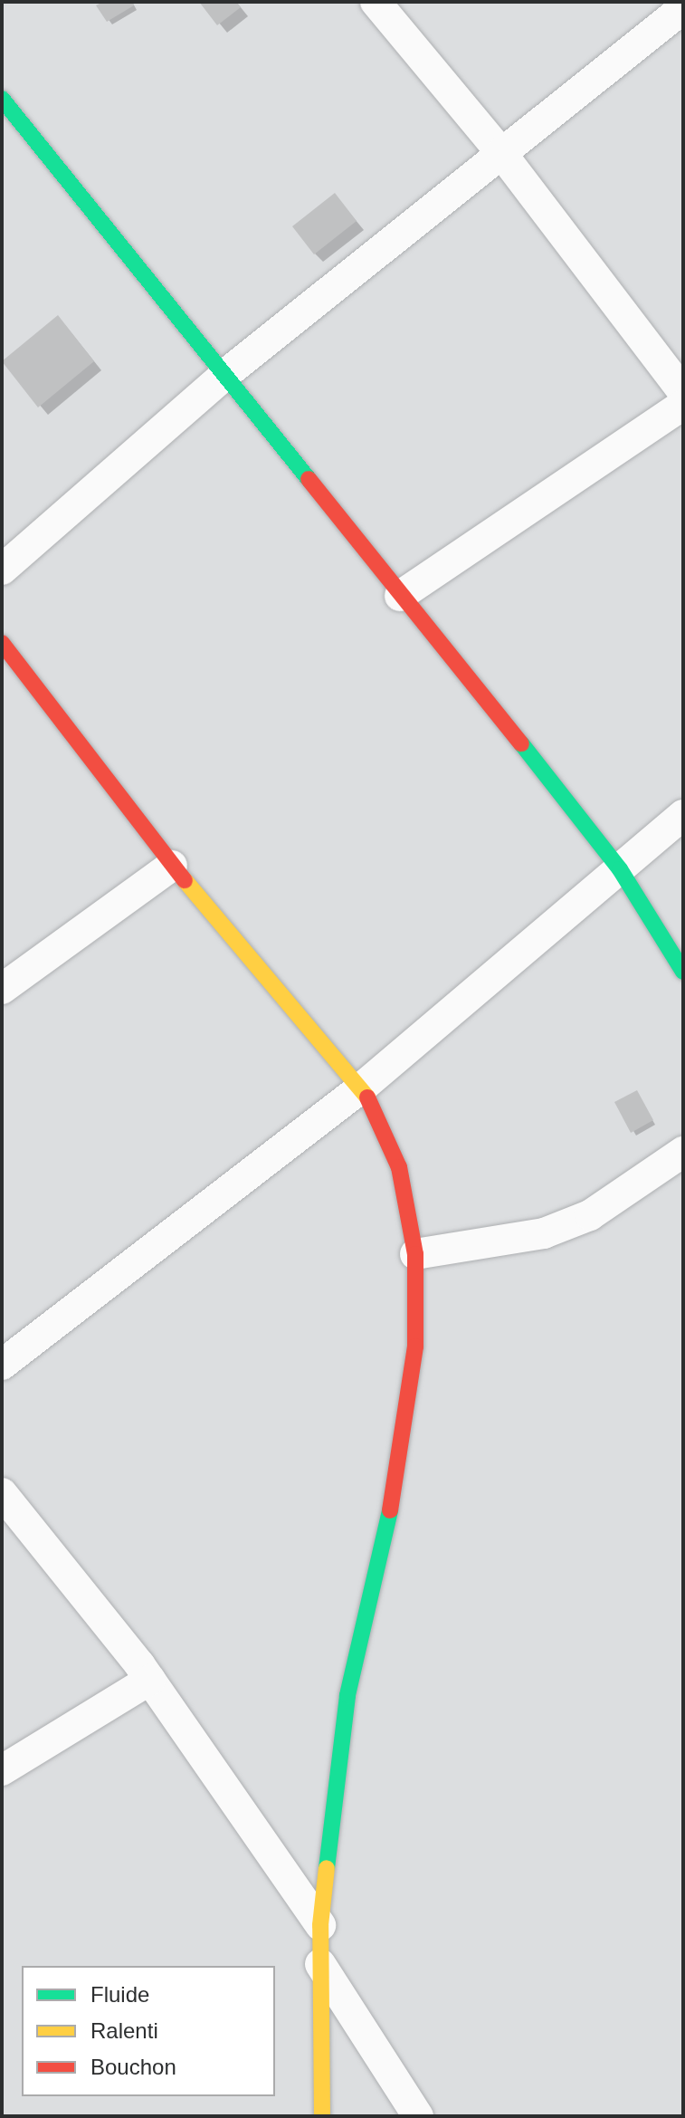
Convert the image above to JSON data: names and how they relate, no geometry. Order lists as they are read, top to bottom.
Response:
{
  "legend": ["Fluide", "Ralenti", "Bouchon"]
}
